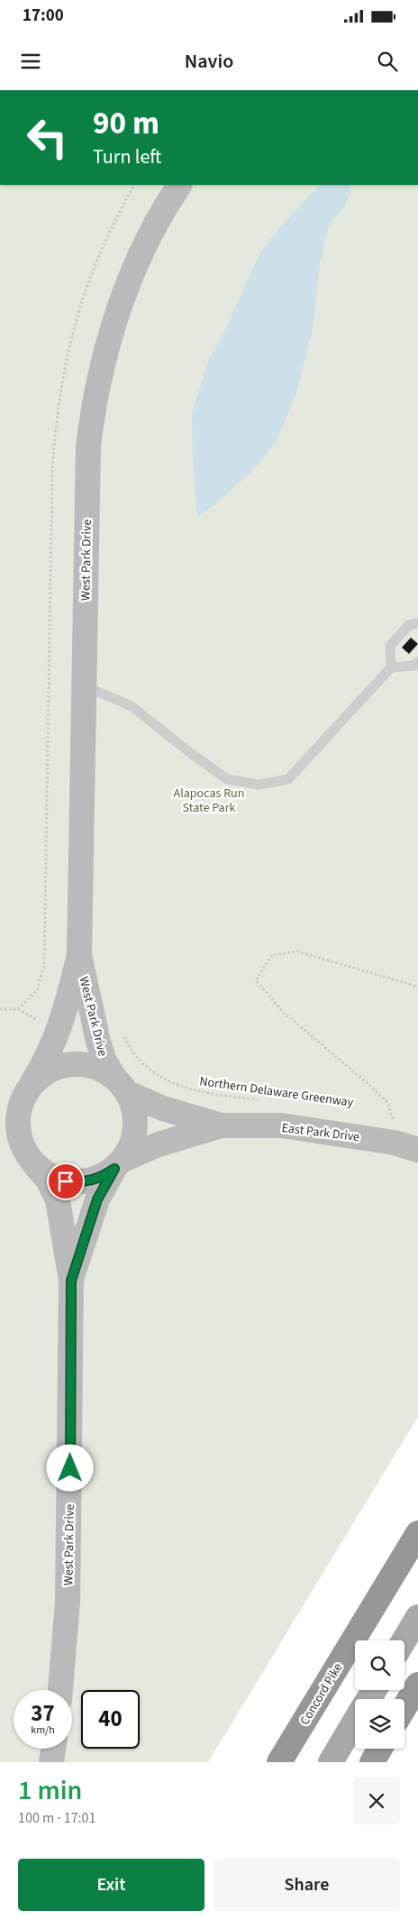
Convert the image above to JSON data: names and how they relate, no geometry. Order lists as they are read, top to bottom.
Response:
{
  "streets": {
    "highway": ["Concord Pike"],
    "street": ["West Park Drive", "East Park Drive"],
    "path": ["Northern Delaware Greenway"]
  },
  "crossings": [
    ["West Park Drive", "Northern Delaware Greenway"],
    ["West Park Drive", "East Park Drive"]
  ],
  "parks": ["Alapocas Run State Park"],
  "page": {
    "status": "17:00",
    "header": "Navio",
    "turn": ["90 m", "Turn left"],
    "speed": "37 km/h",
    "limit": "40",
    "heading": ["1 min", "100 m · 17:01"],
    "buttons": ["Exit", "Share"]
  }
}
